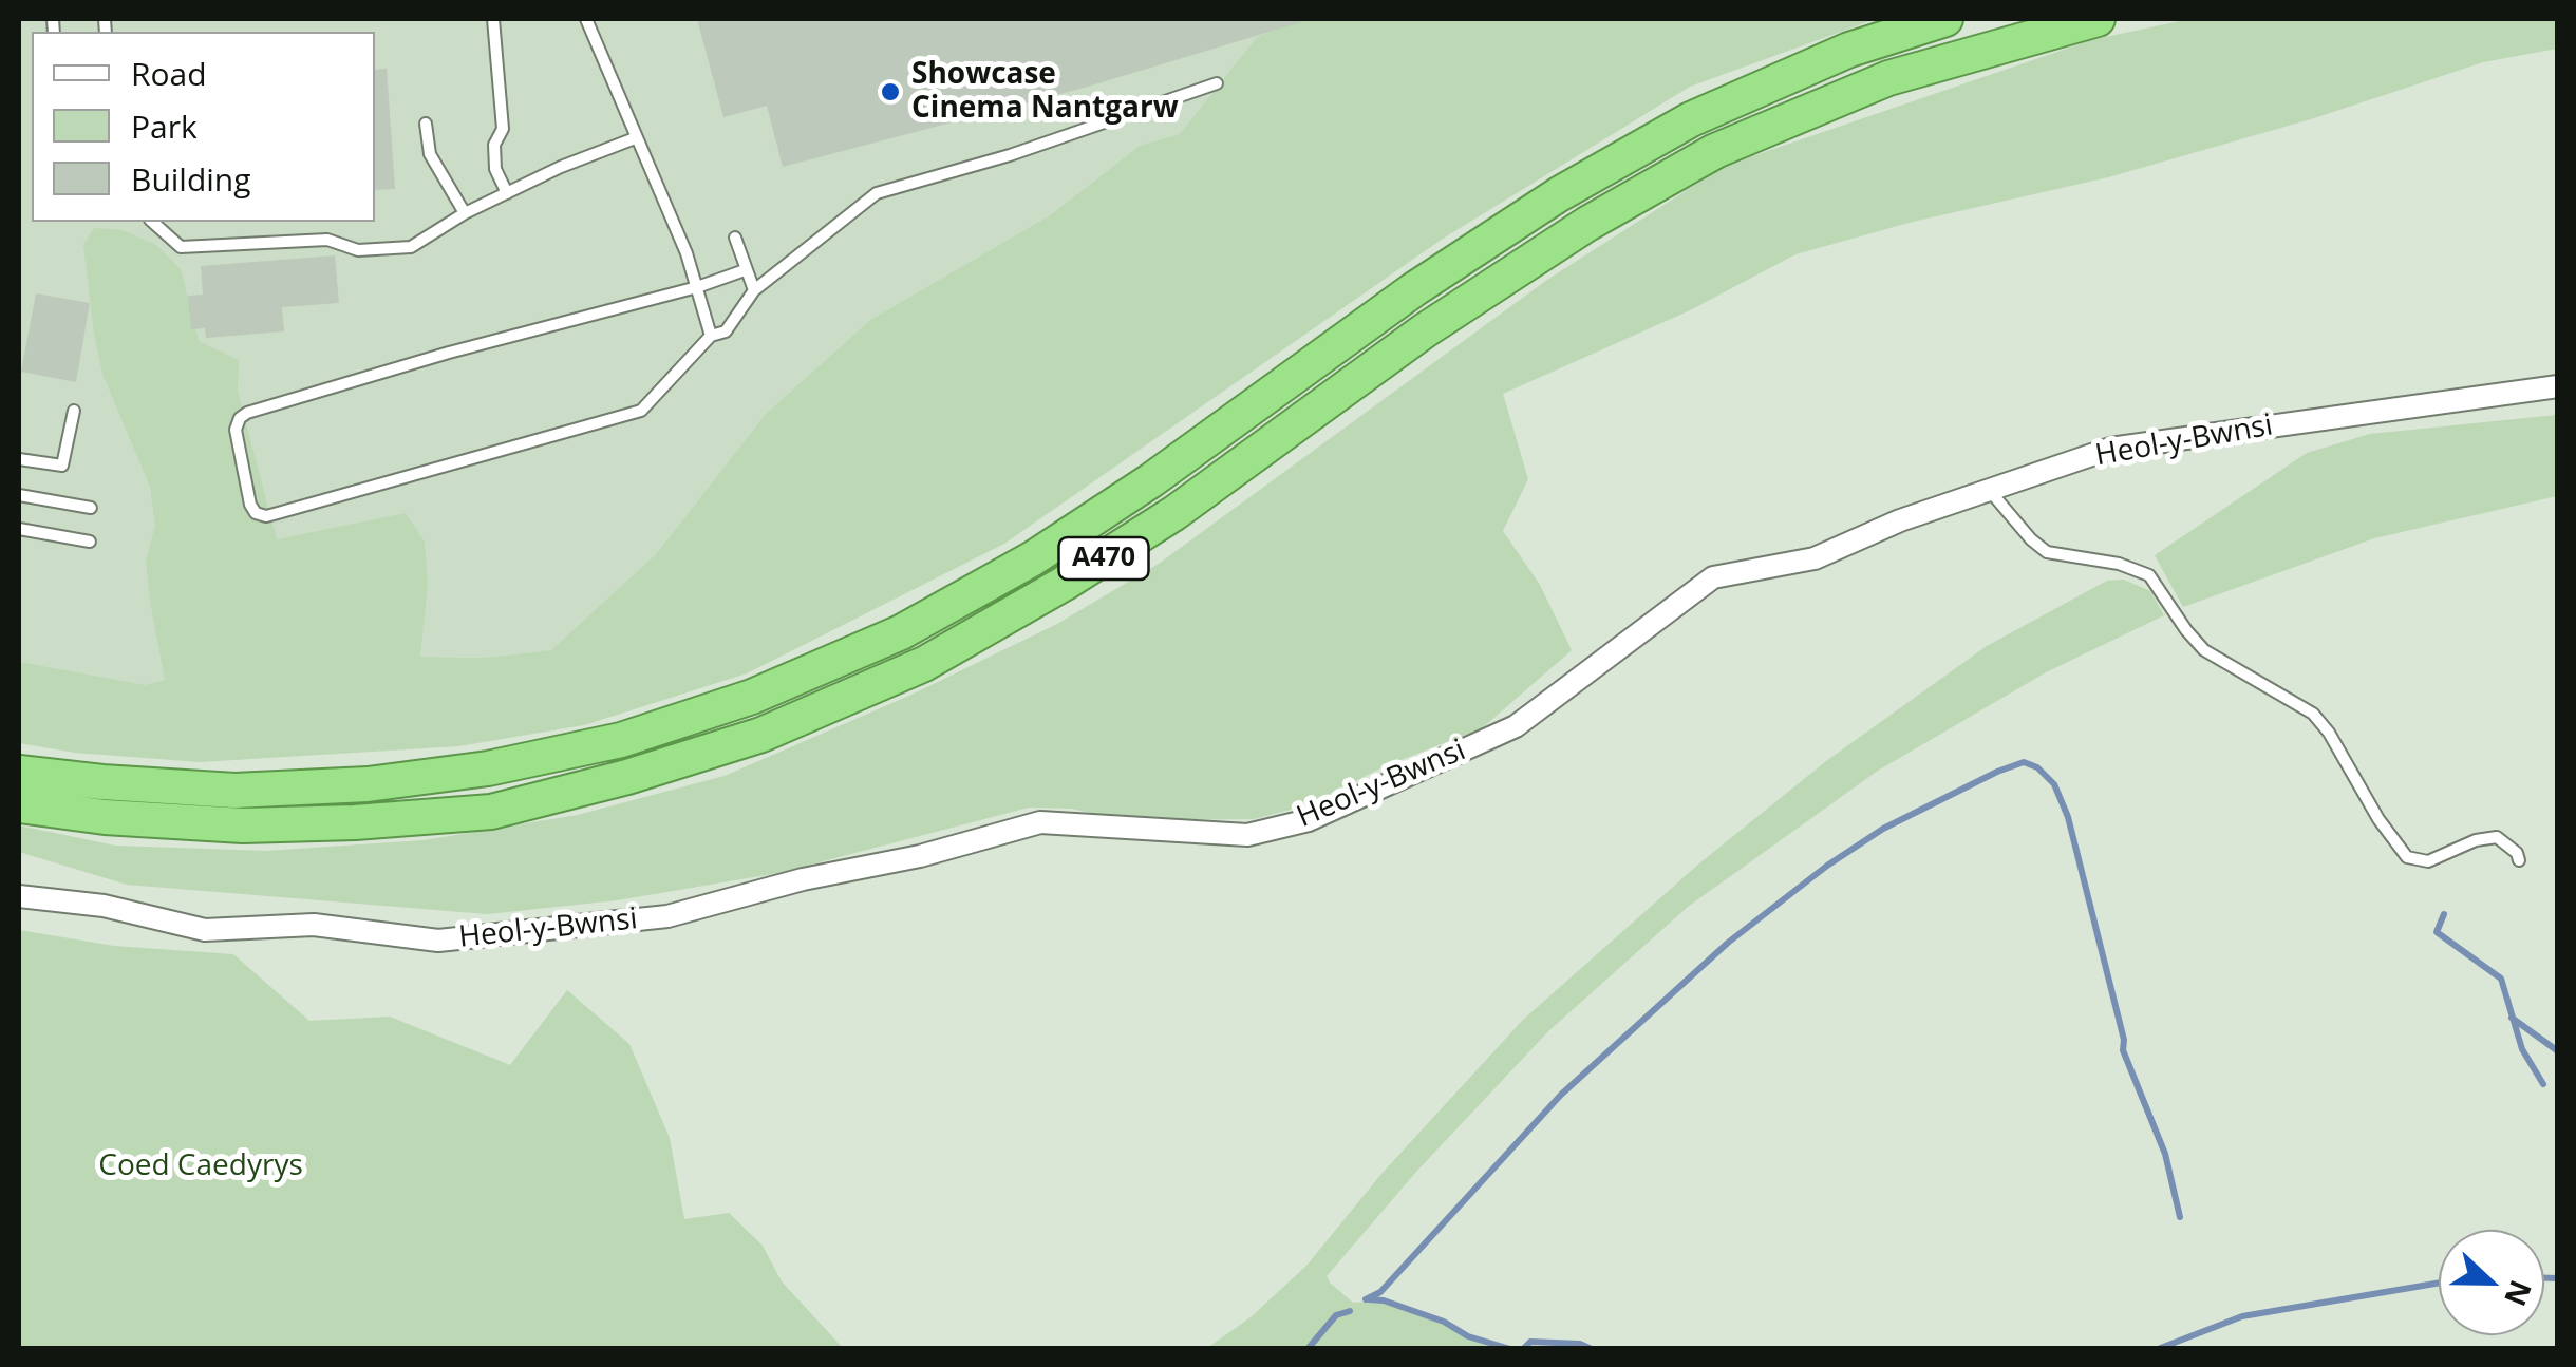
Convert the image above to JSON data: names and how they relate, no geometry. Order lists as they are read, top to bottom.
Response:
{
  "streets": {
    "highway": ["A470"],
    "street": ["Heol-y-Bwnsi"]
  },
  "parks": ["Coed Caedyrys"],
  "places": ["Showcase Cinema Nantgarw"],
  "legend": ["Road", "Park", "Building"],
  "north": "right"
}
